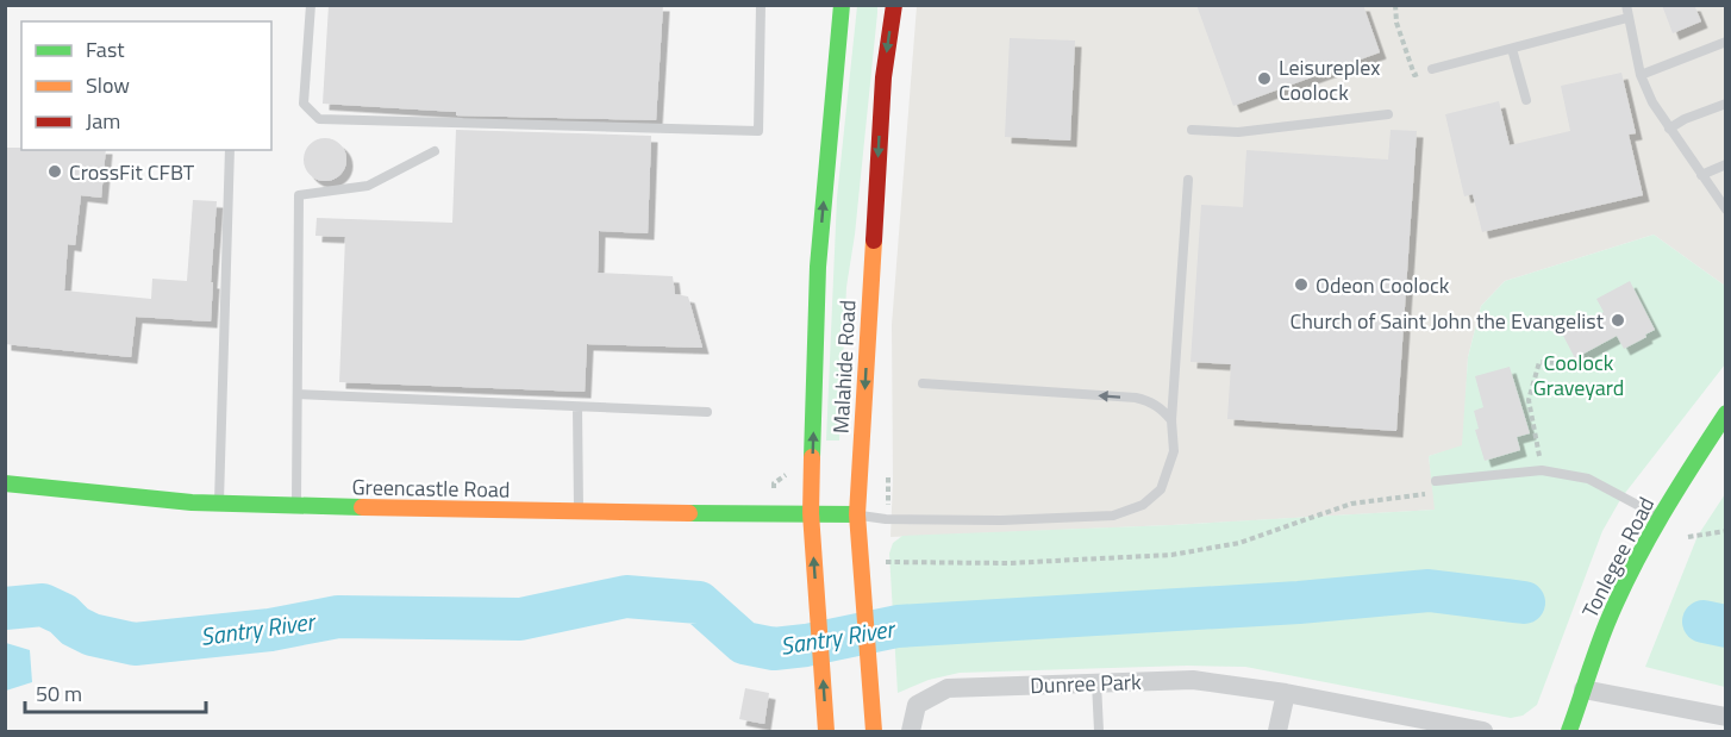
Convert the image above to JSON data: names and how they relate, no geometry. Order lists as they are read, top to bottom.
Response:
{
  "streets": {
    "main road": ["Malahide Road", "Greencastle Road", "Tonlegee Road"],
    "street": ["Dunree Park"]
  },
  "crossings": [
    ["Malahide Road", "Greencastle Road"]
  ],
  "water": ["Santry River"],
  "parks": ["Coolock Graveyard"],
  "places": [
    "Leisureplex Coolock",
    "CrossFit CFBT",
    "Odeon Coolock",
    "Church of Saint John the Evangelist"
  ],
  "legend": ["Fast", "Slow", "Jam"],
  "scale_bar": "50 m"
}
